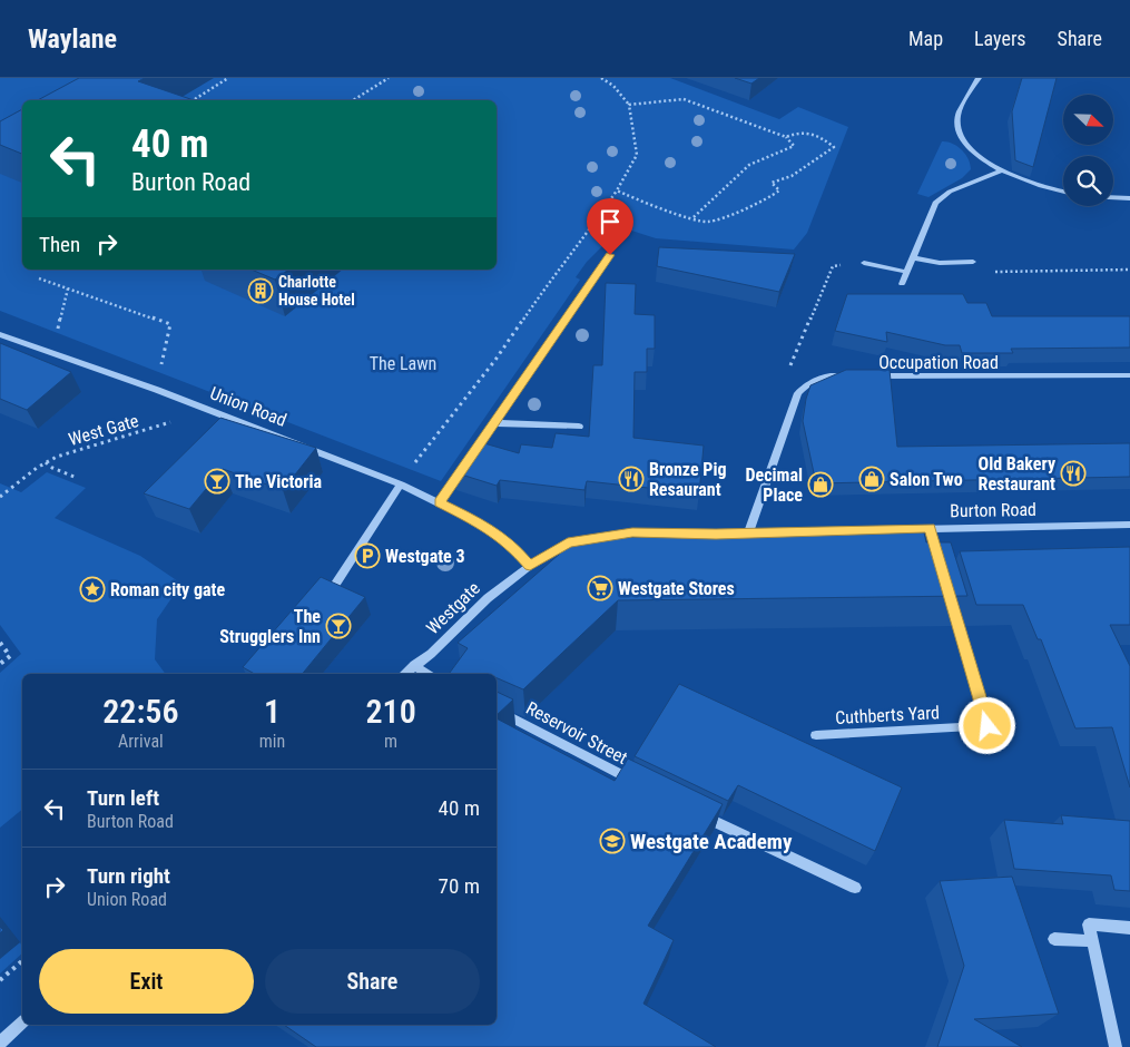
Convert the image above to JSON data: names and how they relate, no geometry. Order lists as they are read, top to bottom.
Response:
{
  "streets": {
    "street": [
      "Occupation Road",
      "Union Road",
      "Burton Road",
      "Westgate",
      "Cuthberts Yard",
      "Reservoir Street"
    ],
    "path": ["West Gate"]
  },
  "crossings": [
    ["Union Road", "Burton Road"],
    ["Union Road", "Westgate"],
    ["Burton Road", "Westgate"]
  ],
  "parks": ["The Lawn"],
  "places": {
    "building": ["Charlotte House Hotel"],
    "restaurant": ["Old Bakery Restaurant", "Bronze Pig Resaurant"],
    "shop": ["Salon Two", "Decimal Place"],
    "bar": ["The Victoria", "The Strugglers Inn"],
    "parking": ["Westgate 3"],
    "supermarket": ["Westgate Stores"],
    "place": ["Roman city gate"],
    "school or university": ["Westgate Academy"]
  },
  "north": "bottom right",
  "page": {
    "header": "Waylane",
    "nav": ["Map", "Layers", "Share"],
    "turn": ["40 m", "Burton Road"],
    "then": "Then",
    "eta": [
      "22:56",
      "Arrival",
      "1",
      "min",
      "210",
      "m"
    ],
    "list": [
      {
        "name": "Turn left",
        "note": "Burton Road",
        "value": "40 m"
      },
      {
        "name": "Turn right",
        "note": "Union Road",
        "value": "70 m"
      }
    ],
    "buttons": ["Exit", "Share"]
  }
}
